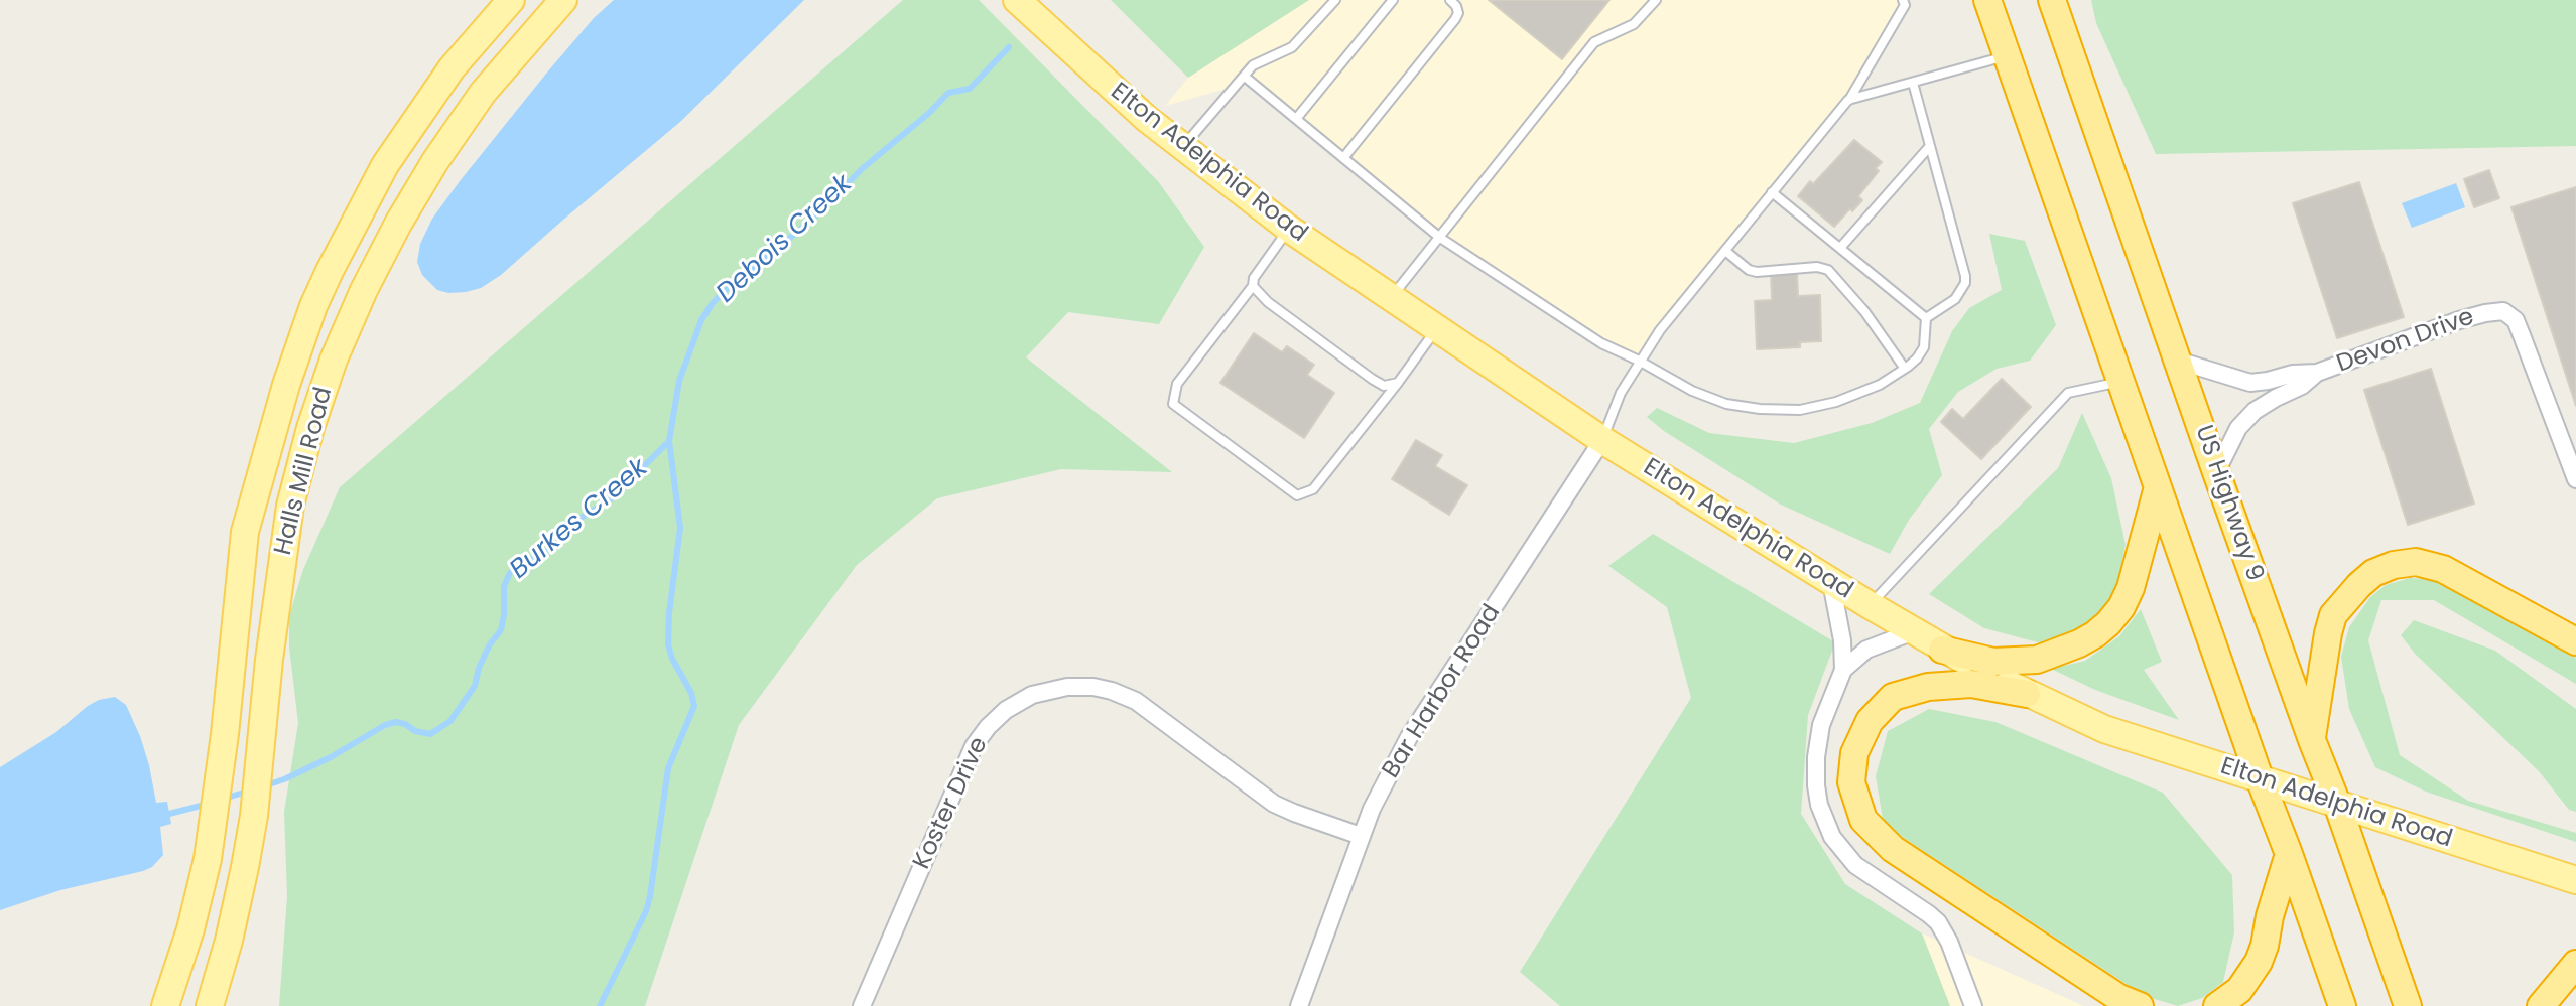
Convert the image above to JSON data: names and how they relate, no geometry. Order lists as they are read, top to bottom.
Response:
{
  "streets": {
    "highway": ["US Highway 9"],
    "main road": ["Elton Adelphia Road", "Halls Mill Road"],
    "street": ["Devon Drive", "Bar Harbor Road", "Koster Drive"]
  },
  "crossings": [
    ["Elton Adelphia Road", "US Highway 9"],
    ["Elton Adelphia Road", "Bar Harbor Road"],
    ["Bar Harbor Road", "Koster Drive"]
  ],
  "water": ["Debois Creek", "Burkes Creek"]
}
